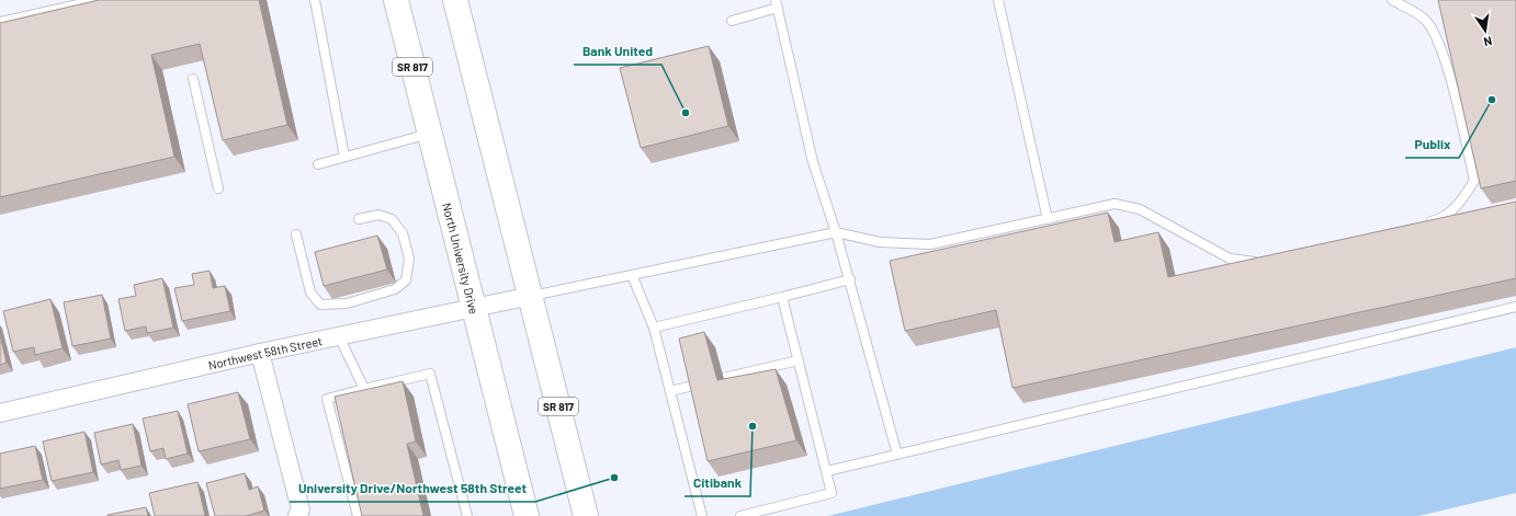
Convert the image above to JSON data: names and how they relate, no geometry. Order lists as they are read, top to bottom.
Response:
{
  "streets": {
    "main road": ["SR 817", "North University Drive"],
    "street": ["Northwest 58th Street"]
  },
  "crossings": [
    ["SR 817", "Northwest 58th Street"],
    ["North University Drive", "Northwest 58th Street"]
  ],
  "places": [
    "Publix",
    "Bank United",
    "Citibank",
    "University Drive/Northwest 58th Street"
  ],
  "north": "bottom"
}
